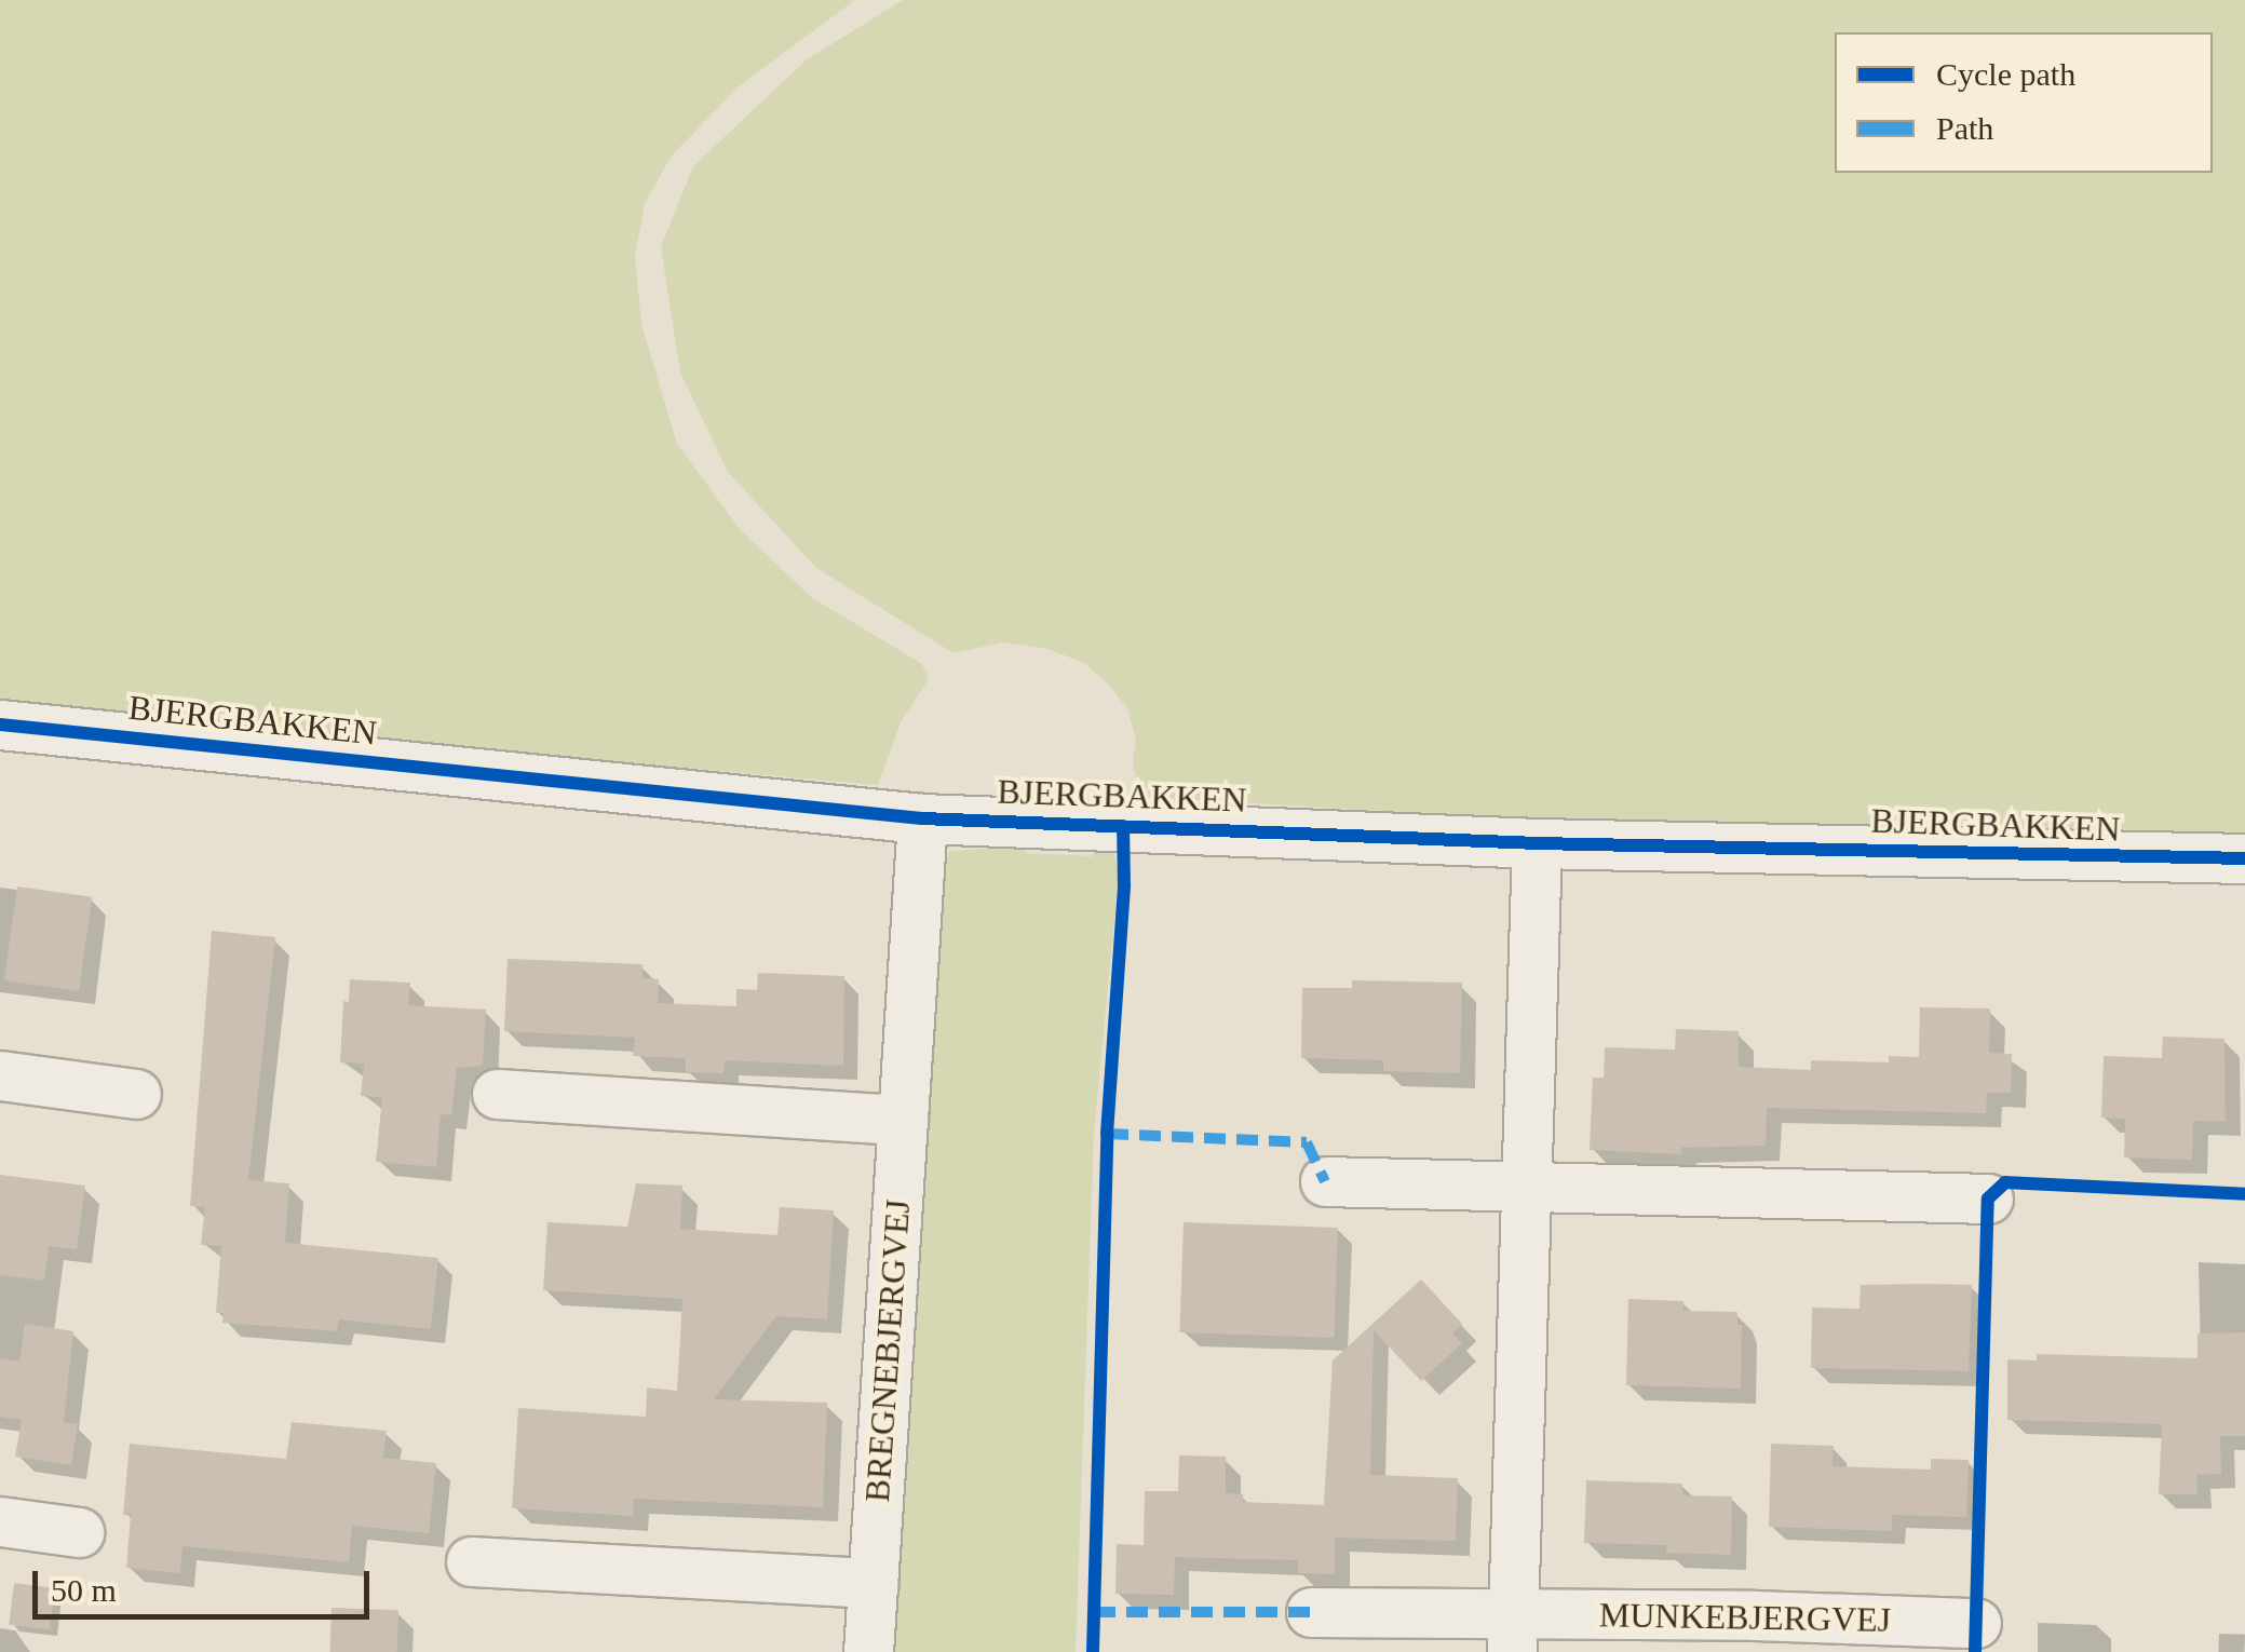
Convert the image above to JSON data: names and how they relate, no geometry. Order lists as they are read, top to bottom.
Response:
{
  "streets": {
    "street": ["BJERGBAKKEN", "BREGNEBJERGVEJ", "MUNKEBJERGVEJ"]
  },
  "crossings": [
    ["BJERGBAKKEN", "BREGNEBJERGVEJ"]
  ],
  "legend": ["Cycle path", "Path"],
  "scale_bar": "50 m"
}
